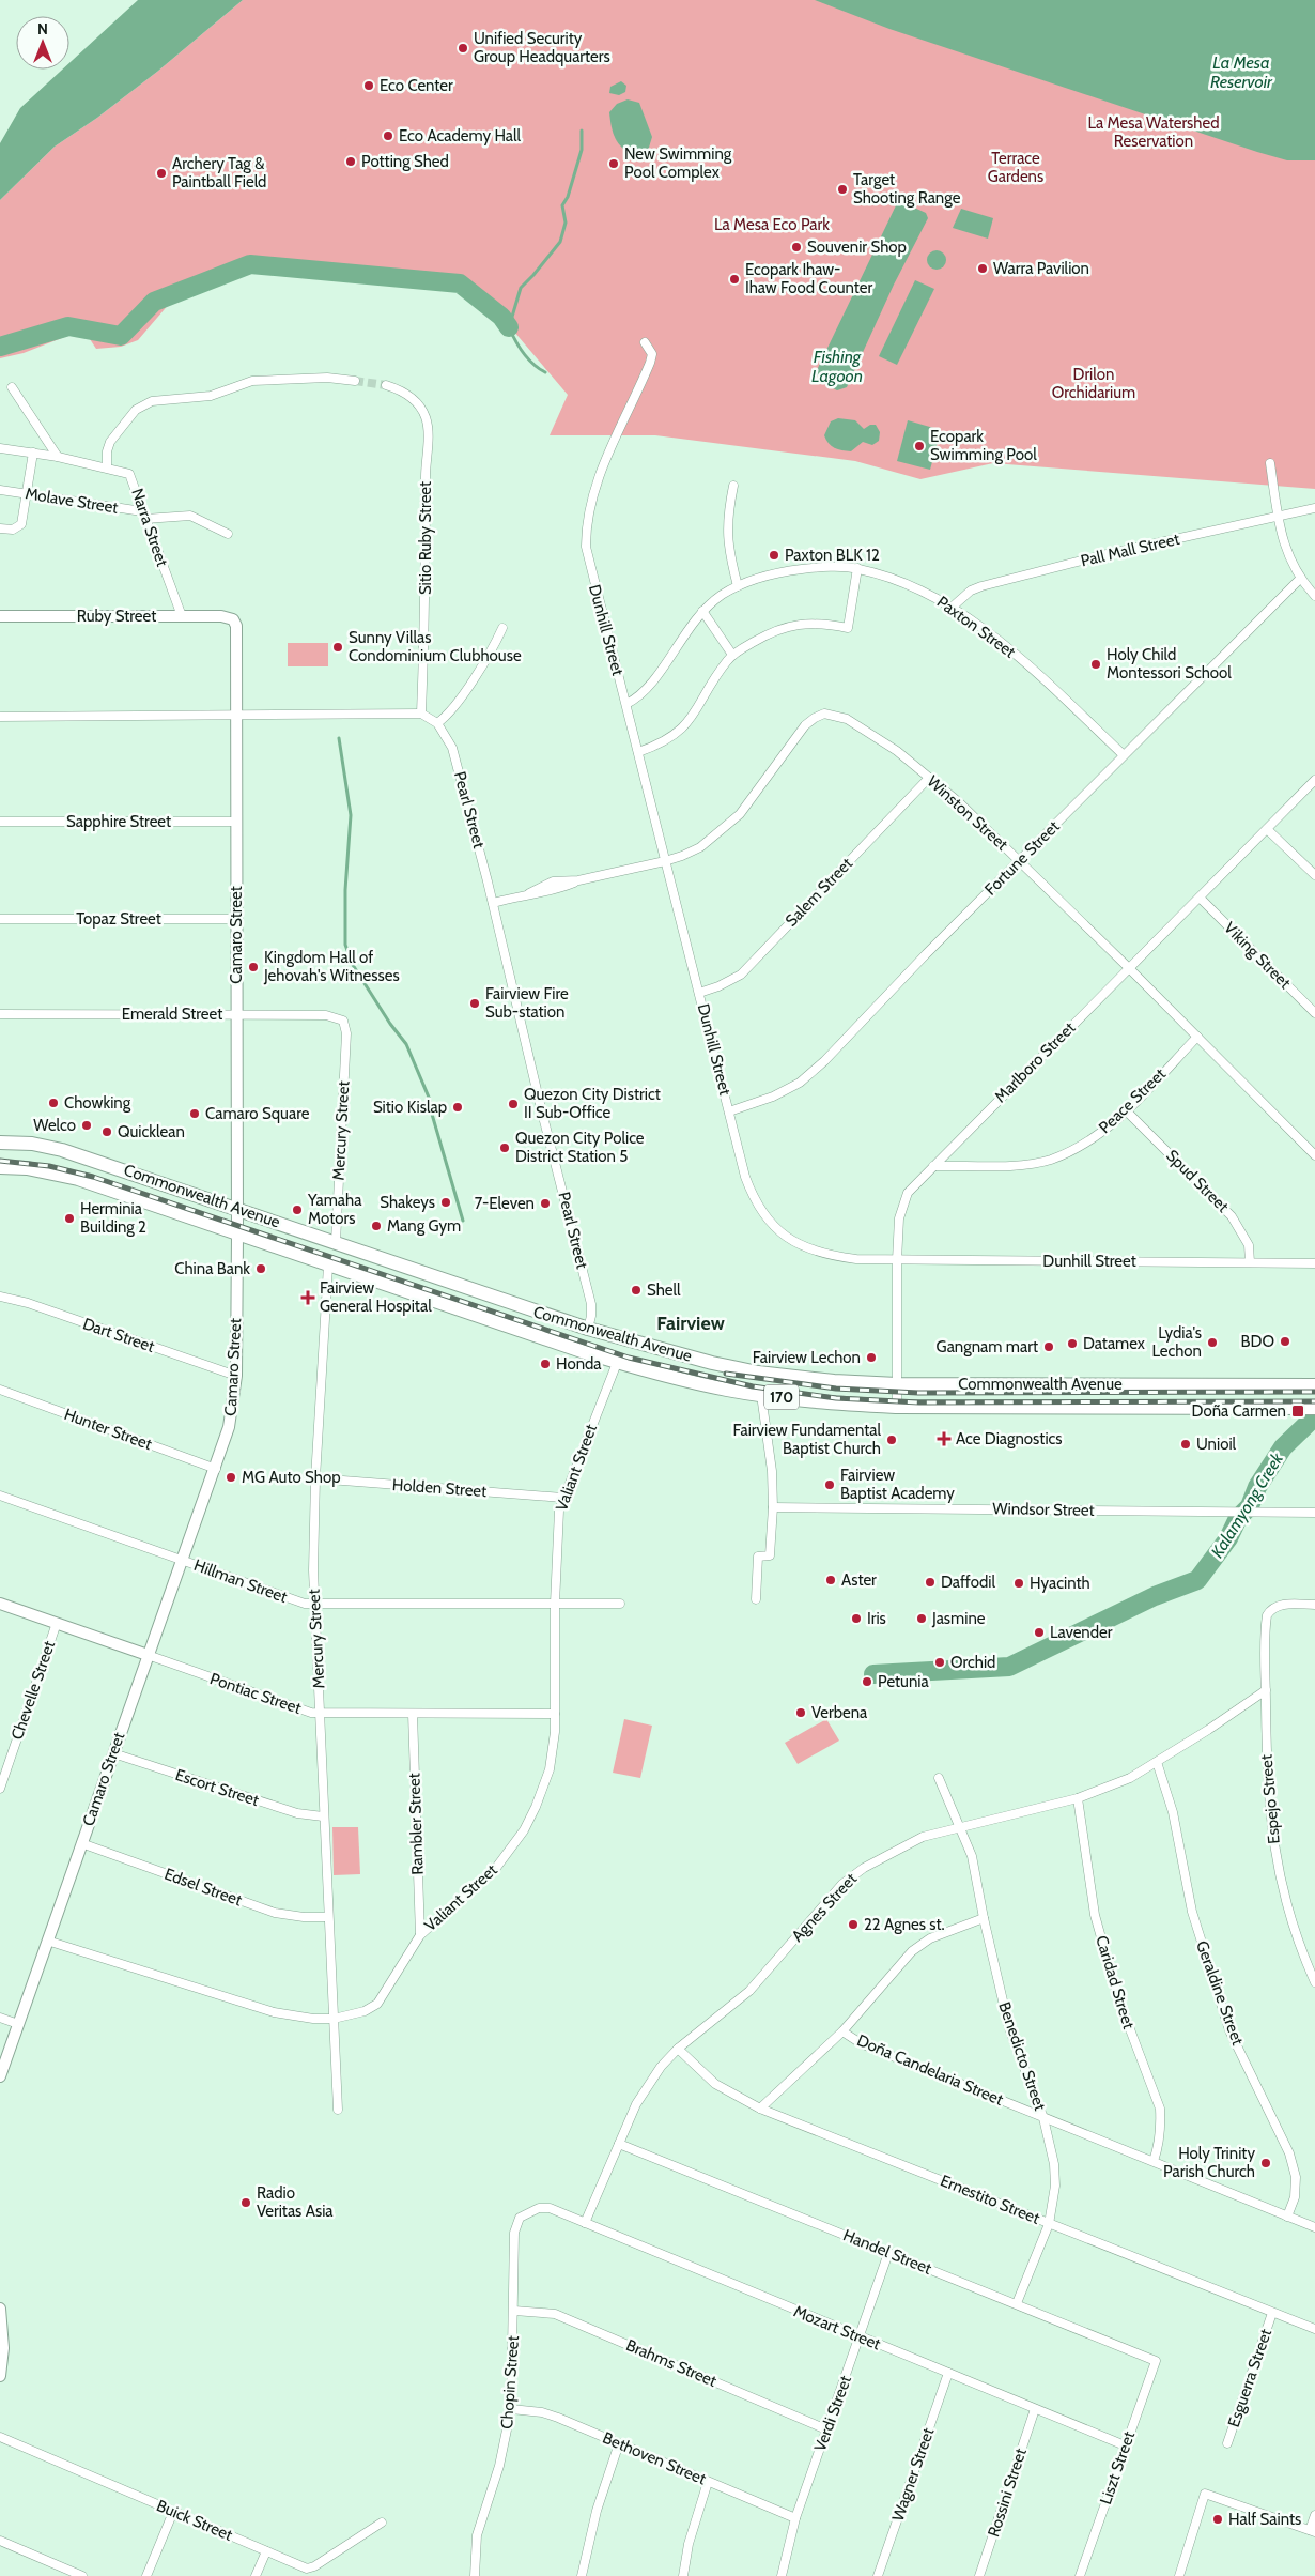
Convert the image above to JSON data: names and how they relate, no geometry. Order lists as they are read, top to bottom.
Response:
{
  "streets": {
    "main road": ["Commonwealth Avenue", "170"],
    "street": [
      "Molave Street",
      "Narra Street",
      "Sitio Ruby Street",
      "Pall Mall Street",
      "Ruby Street",
      "Paxton Street",
      "Dunhill Street",
      "Pearl Street",
      "Winston Street",
      "Sapphire Street",
      "Fortune Street",
      "Salem Street",
      "Topaz Street",
      "Camaro Street",
      "Viking Street",
      "Emerald Street",
      "Marlboro Street",
      "Peace Street",
      "Mercury Street",
      "Spud Street",
      "Dart Street",
      "Hunter Street",
      "Valiant Street",
      "Holden Street",
      "Windsor Street",
      "Hillman Street",
      "Chevelle Street",
      "Pontiac Street",
      "Escort Street",
      "Espejo Street",
      "Rambler Street",
      "Edsel Street",
      "Agnes Street",
      "Caridad Street",
      "Geraldine Street",
      "Benedicto Street",
      "Doña Candelaria Street",
      "Ernestito Street",
      "Handel Street",
      "Mozart Street",
      "Brahms Street",
      "Esguerra Street",
      "Chopin Street",
      "Verdi Street",
      "Bethoven Street",
      "Liszt Street",
      "Wagner Street",
      "Rossini Street",
      "Buick Street"
    ]
  },
  "crossings": [
    ["Molave Street", "Narra Street"],
    ["Narra Street", "Ruby Street"],
    ["Sitio Ruby Street", "Pearl Street"],
    ["Pall Mall Street", "Paxton Street"],
    ["Ruby Street", "Camaro Street"],
    ["Paxton Street", "Dunhill Street"],
    ["Paxton Street", "Fortune Street"],
    ["Dunhill Street", "Winston Street"],
    ["Dunhill Street", "Fortune Street"],
    ["Dunhill Street", "Salem Street"],
    ["Dunhill Street", "Marlboro Street"],
    ["Dunhill Street", "Spud Street"],
    ["Pearl Street", "Winston Street"],
    ["Pearl Street", "Commonwealth Avenue"],
    ["Winston Street", "Fortune Street"],
    ["Winston Street", "Salem Street"],
    ["Winston Street", "Marlboro Street"],
    ["Winston Street", "Peace Street"],
    ["Sapphire Street", "Camaro Street"],
    ["Topaz Street", "Camaro Street"],
    ["Camaro Street", "Emerald Street"],
    ["Camaro Street", "Commonwealth Avenue"],
    ["Camaro Street", "Dart Street"],
    ["Camaro Street", "Hunter Street"],
    ["Camaro Street", "Valiant Street"],
    ["Camaro Street", "Hillman Street"],
    ["Camaro Street", "Pontiac Street"],
    ["Camaro Street", "Escort Street"],
    ["Camaro Street", "Edsel Street"],
    ["Viking Street", "Marlboro Street"],
    ["Emerald Street", "Mercury Street"],
    ["Marlboro Street", "Peace Street"],
    ["Marlboro Street", "Commonwealth Avenue"],
    ["Peace Street", "Spud Street"],
    ["Mercury Street", "Commonwealth Avenue"],
    ["Mercury Street", "Valiant Street"],
    ["Mercury Street", "Holden Street"],
    ["Mercury Street", "Hillman Street"],
    ["Mercury Street", "Pontiac Street"],
    ["Mercury Street", "Escort Street"],
    ["Mercury Street", "Edsel Street"],
    ["Commonwealth Avenue", "Valiant Street"],
    ["Valiant Street", "Holden Street"],
    ["Valiant Street", "Hillman Street"],
    ["Valiant Street", "Pontiac Street"],
    ["Valiant Street", "Rambler Street"],
    ["Chevelle Street", "Pontiac Street"],
    ["Pontiac Street", "Rambler Street"],
    ["Espejo Street", "Agnes Street"],
    ["Agnes Street", "Caridad Street"],
    ["Agnes Street", "Geraldine Street"],
    ["Agnes Street", "Benedicto Street"],
    ["Agnes Street", "Ernestito Street"],
    ["Agnes Street", "Handel Street"],
    ["Agnes Street", "Mozart Street"],
    ["Caridad Street", "Doña Candelaria Street"],
    ["Geraldine Street", "Doña Candelaria Street"],
    ["Benedicto Street", "Doña Candelaria Street"],
    ["Benedicto Street", "Ernestito Street"],
    ["Benedicto Street", "Handel Street"],
    ["Ernestito Street", "Esguerra Street"],
    ["Handel Street", "Verdi Street"],
    ["Handel Street", "Liszt Street"],
    ["Mozart Street", "Chopin Street"],
    ["Mozart Street", "Verdi Street"],
    ["Mozart Street", "Liszt Street"],
    ["Mozart Street", "Wagner Street"],
    ["Mozart Street", "Rossini Street"],
    ["Brahms Street", "Chopin Street"],
    ["Brahms Street", "Verdi Street"],
    ["Chopin Street", "Bethoven Street"],
    ["Verdi Street", "Bethoven Street"]
  ],
  "districts": ["Fairview"],
  "water": ["La Mesa Reservoir", "Fishing Lagoon", "Kalamyong Creek"],
  "parks": [
    "La Mesa Watershed Reservation",
    "Terrace Gardens",
    "La Mesa Eco Park",
    "Drilon Orchidarium"
  ],
  "places": {
    "other": [
      "Unified Security Group Headquarters",
      "Eco Center",
      "Eco Academy Hall",
      "Potting Shed",
      "New Swimming Pool Complex",
      "Archery Tag & Paintball Field",
      "Target Shooting Range",
      "Souvenir Shop",
      "Warra Pavilion",
      "Ecopark Ihaw- Ihaw Food Counter",
      "Ecopark Swimming Pool",
      "Paxton BLK 12",
      "Sunny Villas Condominium Clubhouse",
      "Holy Child Montessori School",
      "Kingdom Hall of Jehovah's Witnesses",
      "Fairview Fire Sub-station",
      "Chowking",
      "Quezon City District II Sub-Office",
      "Sitio Kislap",
      "Camaro Square",
      "Welco",
      "Quicklean",
      "Quezon City Police District Station 5",
      "Shakeys",
      "7-Eleven",
      "Yamaha Motors",
      "Herminia Building 2",
      "Mang Gym",
      "China Bank",
      "Shell",
      "BDO",
      "Lydia's Lechon",
      "Datamex",
      "Gangnam mart",
      "Fairview Lechon",
      "Honda",
      "Fairview Fundamental Baptist Church",
      "Unioil",
      "MG Auto Shop",
      "Fairview Baptist Academy",
      "Aster",
      "Daffodil",
      "Hyacinth",
      "Iris",
      "Jasmine",
      "Lavender",
      "Orchid",
      "Petunia",
      "Verbena",
      "22 Agnes st.",
      "Holy Trinity Parish Church",
      "Radio Veritas Asia",
      "Half Saints"
    ],
    "health": ["Fairview General Hospital", "Ace Diagnostics"],
    "transit": ["Doña Carmen"]
  },
  "north": "top"
}
